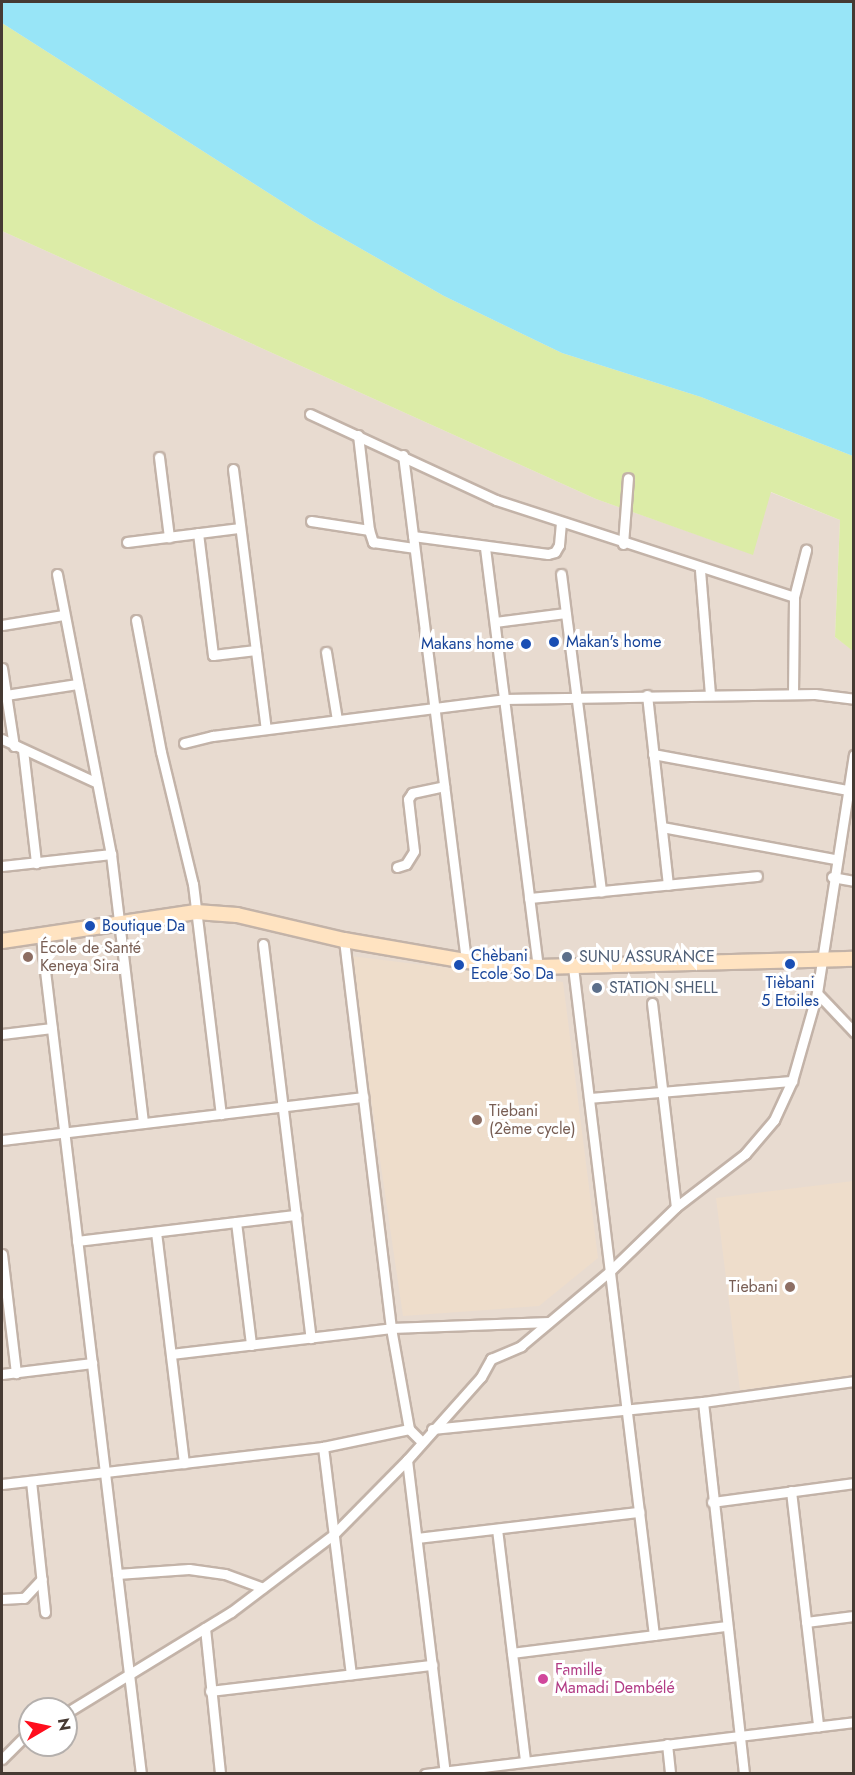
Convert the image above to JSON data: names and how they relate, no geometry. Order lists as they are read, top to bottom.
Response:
{
  "places": [
    "Makan's home",
    "Makans home",
    "Boutique Da",
    "École de Santé Keneya Sira",
    "SUNU ASSURANCE",
    "Tièbani 5 Etoiles",
    "Chèbani Ecole So Da",
    "STATION SHELL",
    "Tiebani (2ème cycle)",
    "Tiebani",
    "Famille Mamadi Dembélé"
  ],
  "north": "right"
}
